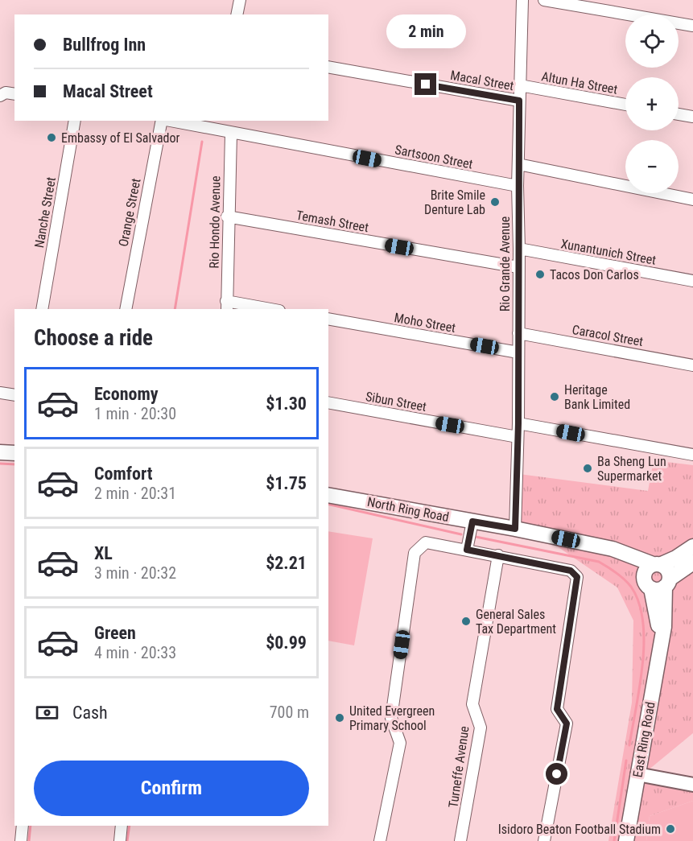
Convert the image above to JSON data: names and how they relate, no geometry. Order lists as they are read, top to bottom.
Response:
{
  "streets": {
    "main road": ["North Ring Road", "East Ring Road"],
    "street": [
      "Macal Street",
      "Altun Ha Street",
      "Sartsoon Street",
      "Nanche Street",
      "Orange Street",
      "Temash Street",
      "Rio Hondo Avenue",
      "Xunantunich Street",
      "Rio Grande Avenue",
      "Moho Street",
      "Caracol Street",
      "Sibun Street",
      "Turneffe Avenue"
    ]
  },
  "crossings": [
    ["Macal Street", "Rio Grande Avenue"],
    ["Altun Ha Street", "Rio Grande Avenue"],
    ["Sartsoon Street", "Rio Hondo Avenue"],
    ["Sartsoon Street", "Rio Grande Avenue"],
    ["Temash Street", "Rio Hondo Avenue"],
    ["Temash Street", "Rio Grande Avenue"],
    ["Xunantunich Street", "Rio Grande Avenue"],
    ["Rio Grande Avenue", "Moho Street"],
    ["Rio Grande Avenue", "Caracol Street"],
    ["Rio Grande Avenue", "Sibun Street"],
    ["Rio Grande Avenue", "North Ring Road"],
    ["North Ring Road", "East Ring Road"]
  ],
  "places": [
    "Embassy of El Salvador",
    "Brite Smile Denture Lab",
    "Tacos Don Carlos",
    "Heritage Bank Limited",
    "Ba Sheng Lun Supermarket",
    "General Sales Tax Department",
    "United Evergreen Primary School",
    "Isidoro Beaton Football Stadium"
  ],
  "page": {
    "map_buttons": ["+", "−"],
    "bubble": "2 min",
    "banner": ["Bullfrog Inn", "Macal Street"],
    "heading": "Choose a ride",
    "list": [
      {
        "name": "Economy",
        "note": "1 min · 20:30",
        "value": "$1.30"
      },
      {
        "name": "Comfort",
        "note": "2 min · 20:31",
        "value": "$1.75"
      },
      {
        "name": "XL",
        "note": "3 min · 20:32",
        "value": "$2.21"
      },
      {
        "name": "Green",
        "note": "4 min · 20:33",
        "value": "$0.99"
      }
    ],
    "pay": ["Cash", "700 m"],
    "buttons": "Confirm"
  }
}
